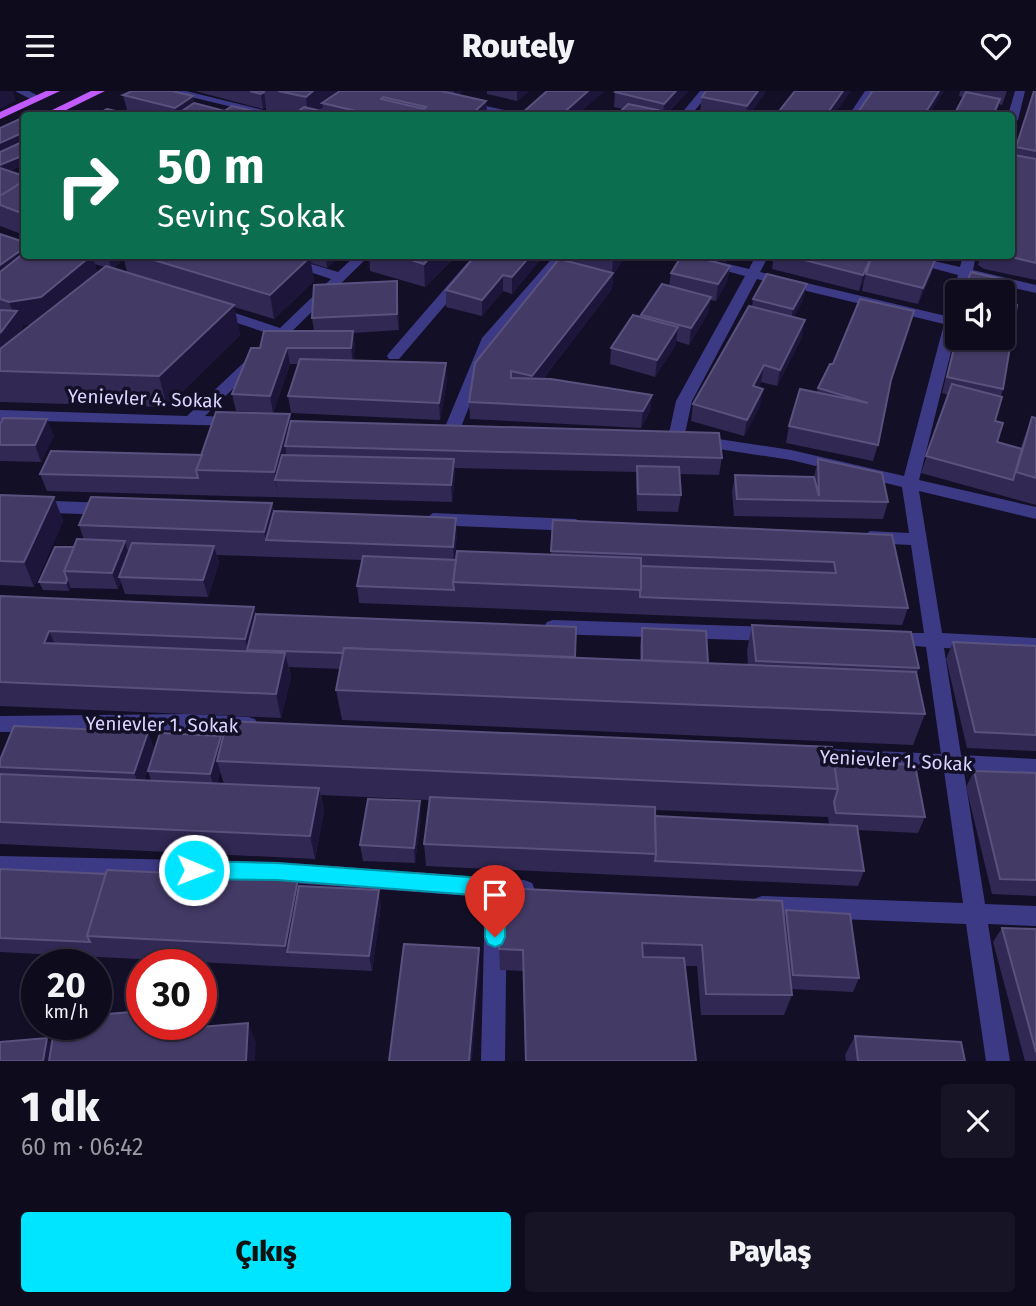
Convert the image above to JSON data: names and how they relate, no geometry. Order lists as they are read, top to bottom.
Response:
{
  "streets": {
    "street": ["Yenievler 4. Sokak", "Yenievler 1. Sokak"]
  },
  "page": {
    "header": "Routely",
    "turn": ["50 m", "Sevinç Sokak"],
    "speed": "20 km/h",
    "limit": "30",
    "heading": ["1 dk", "60 m · 06:42"],
    "buttons": ["Çıkış", "Paylaş"]
  }
}
